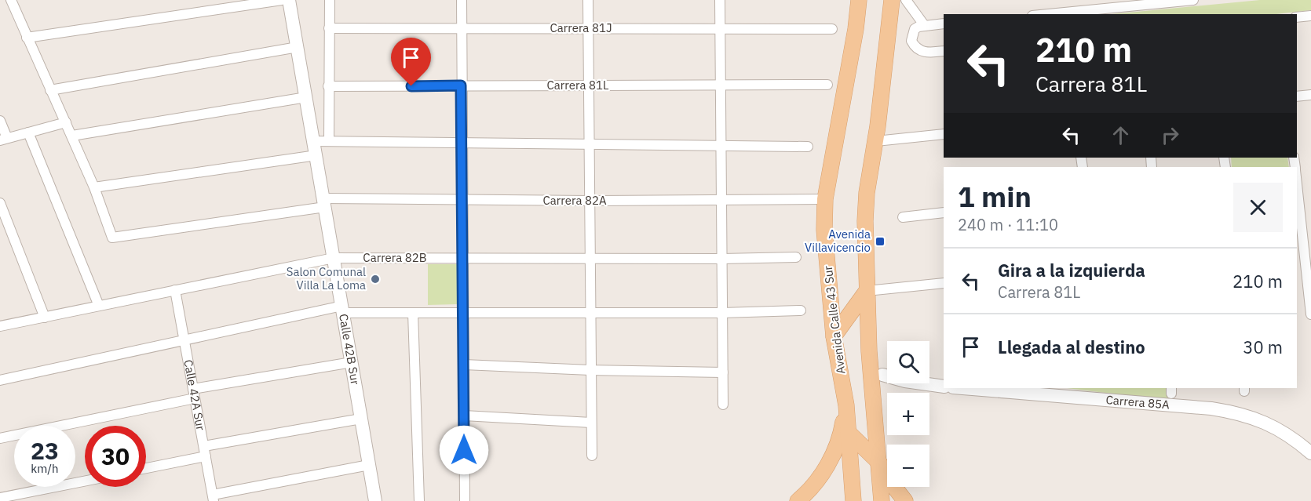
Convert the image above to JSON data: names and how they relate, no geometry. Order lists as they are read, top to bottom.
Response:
{
  "streets": {
    "main road": ["Avenida Calle 43 Sur"],
    "street": [
      "Carrera 81J",
      "Carrera 81L",
      "Carrera 82A",
      "Carrera 82B",
      "Calle 42B Sur",
      "Calle 42A Sur",
      "Carrera 85A"
    ]
  },
  "crossings": [
    ["Carrera 82A", "Avenida Calle 43 Sur"],
    ["Carrera 82A", "Calle 42B Sur"],
    ["Carrera 82B", "Calle 42B Sur"],
    ["Carrera 82B", "Calle 42A Sur"]
  ],
  "places": {
    "transit": ["Avenida Villavicencio"],
    "other": ["Salon Comunal Villa La Loma"]
  },
  "page": {
    "turn": ["210 m", "Carrera 81L"],
    "heading": ["1 min", "240 m · 11:10"],
    "list": [
      {
        "name": "Gira a la izquierda",
        "note": "Carrera 81L",
        "value": "210 m"
      },
      {
        "name": "Llegada al destino",
        "value": "30 m"
      }
    ],
    "map_buttons": ["+", "−"],
    "speed": "23 km/h",
    "limit": "30"
  }
}
